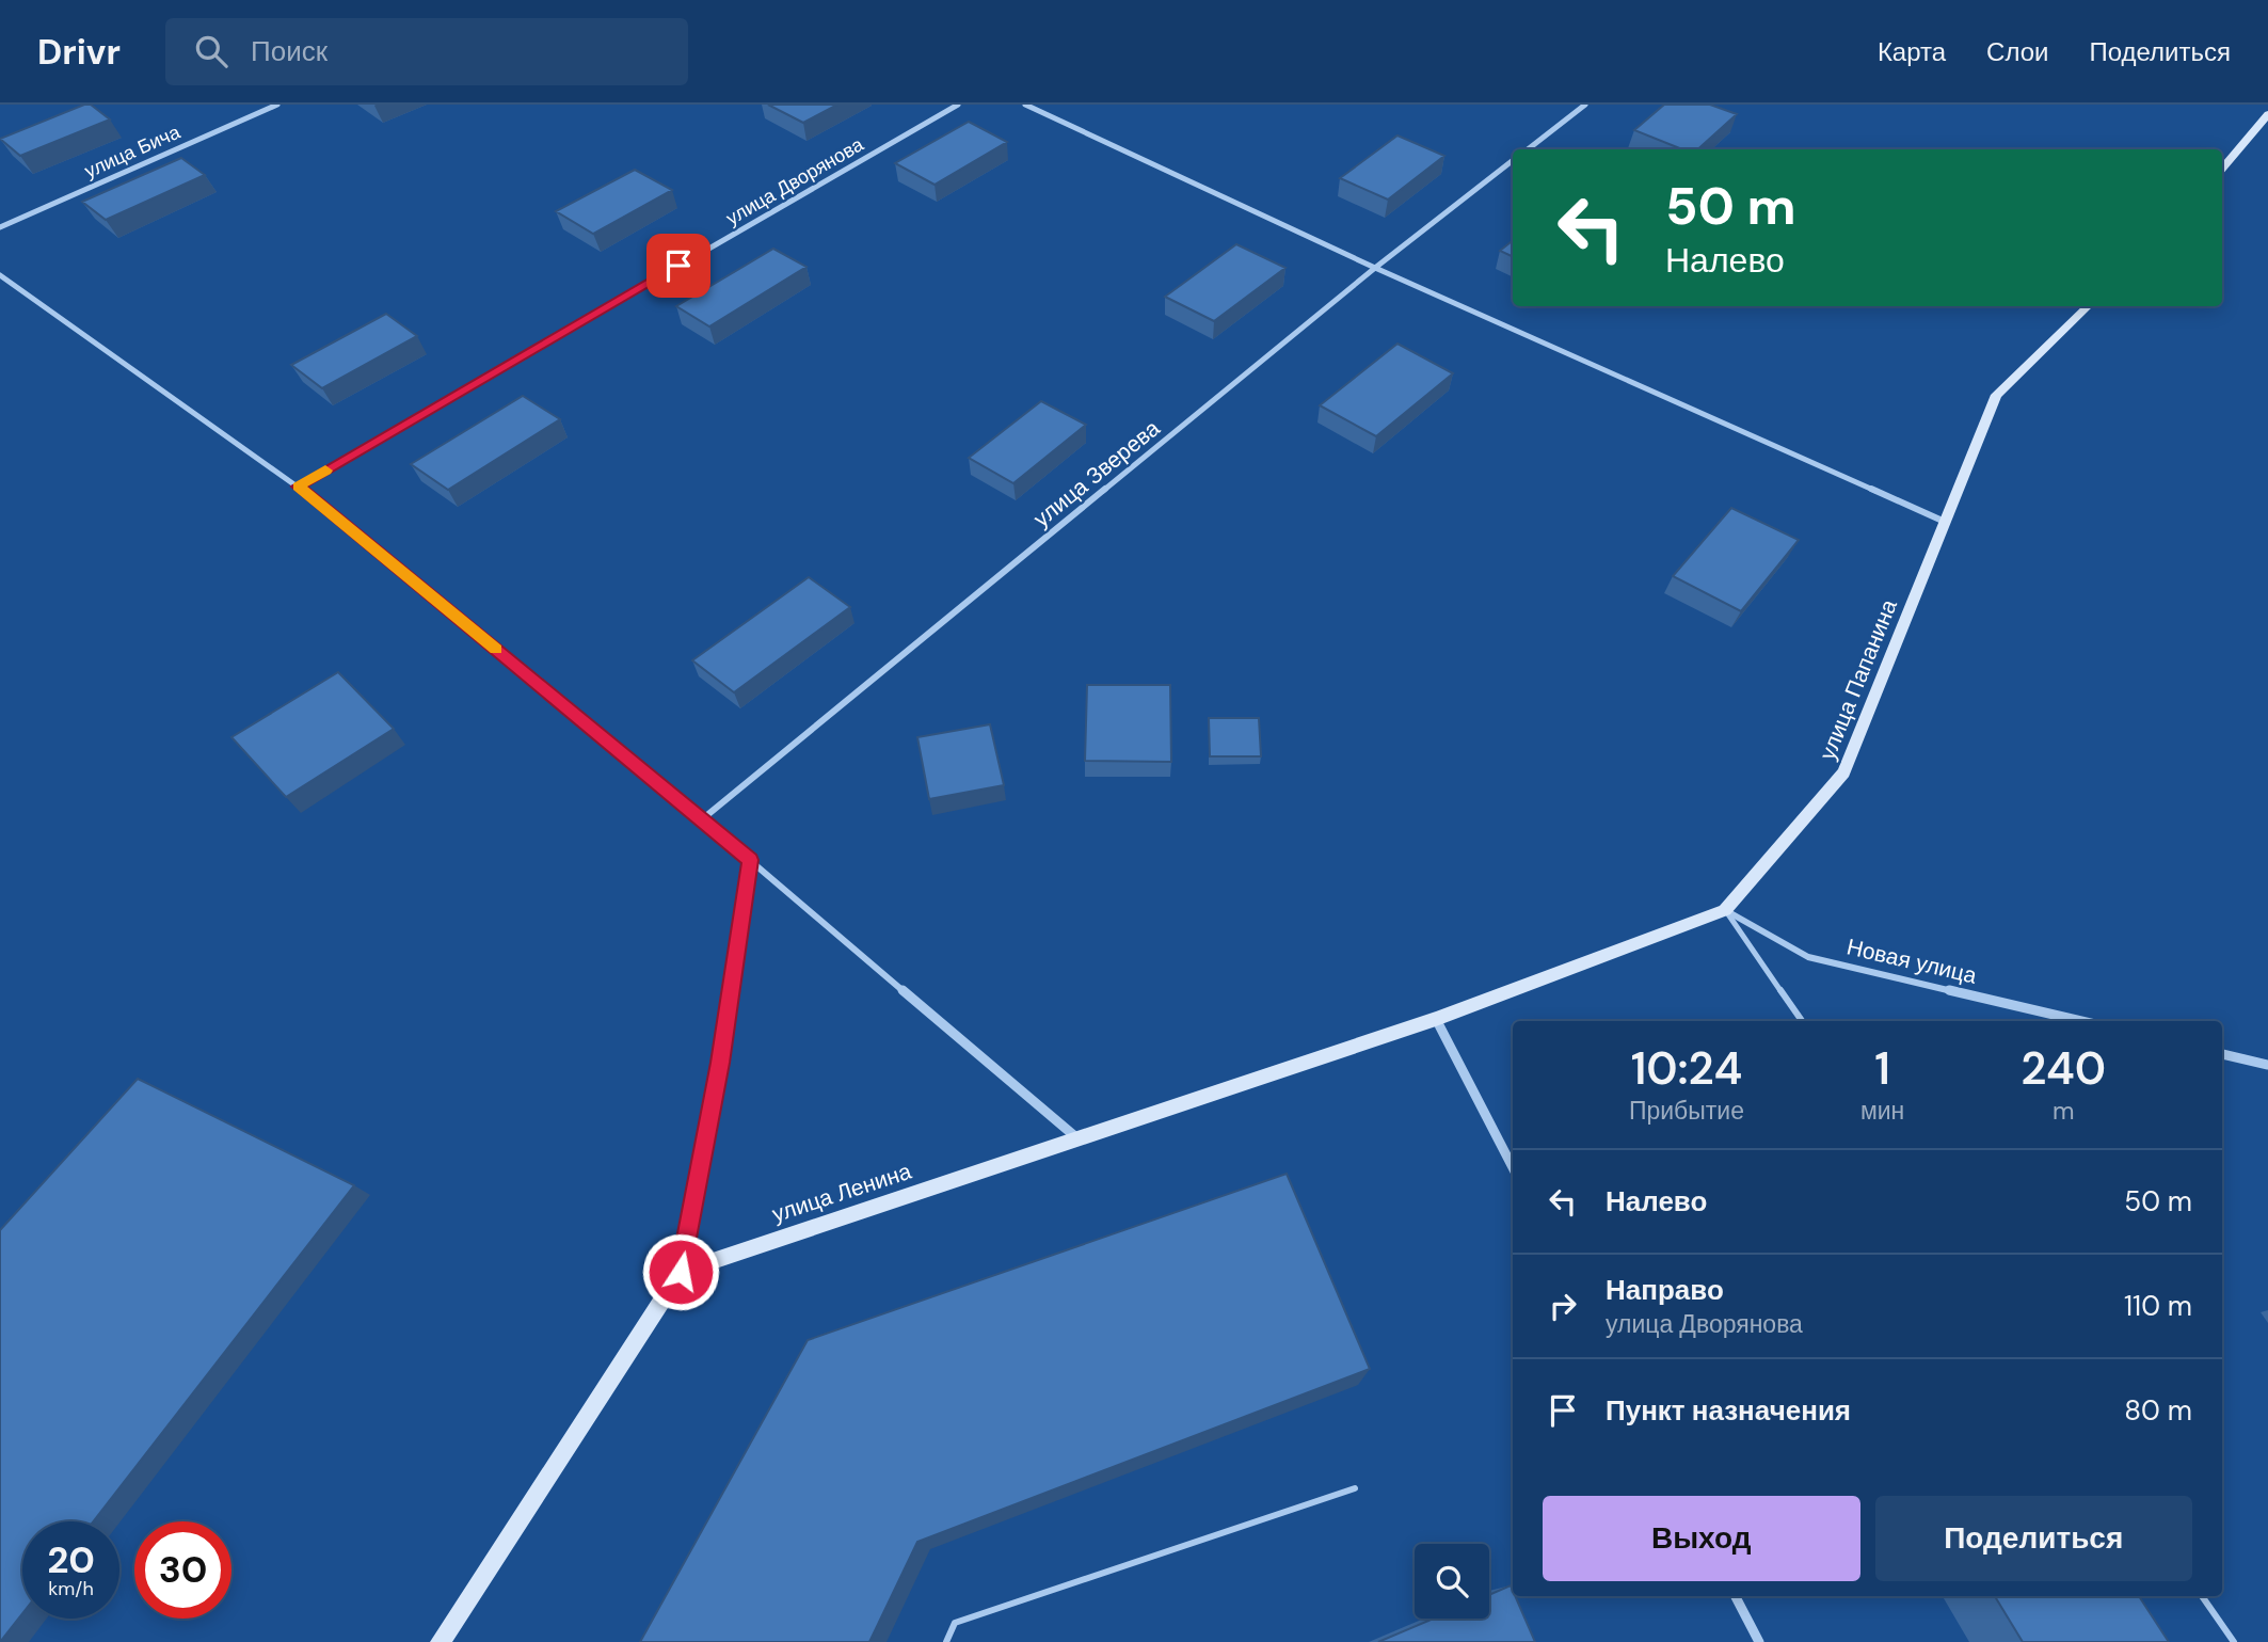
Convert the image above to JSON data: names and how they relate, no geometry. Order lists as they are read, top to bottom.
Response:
{
  "streets": {
    "street": [
      "улица Бича",
      "улица Дворянова",
      "улица Зверева",
      "улица Папанина",
      "Новая улица",
      "улица Ленина"
    ]
  },
  "crossings": [
    ["улица Папанина", "Новая улица"],
    ["улица Папанина", "улица Ленина"]
  ],
  "page": {
    "header": "Drivr",
    "search": "Поиск",
    "nav": ["Карта", "Слои", "Поделиться"],
    "turn": ["50 m", "Налево"],
    "eta": [
      "10:24",
      "Прибытие",
      "1",
      "мин",
      "240",
      "m"
    ],
    "list": [
      {
        "name": "Налево",
        "value": "50 m"
      },
      {
        "name": "Направо",
        "note": "улица Дворянова",
        "value": "110 m"
      },
      {
        "name": "Пункт назначения",
        "value": "80 m"
      }
    ],
    "buttons": ["Выход", "Поделиться"],
    "speed": "20 km/h",
    "limit": "30"
  }
}
